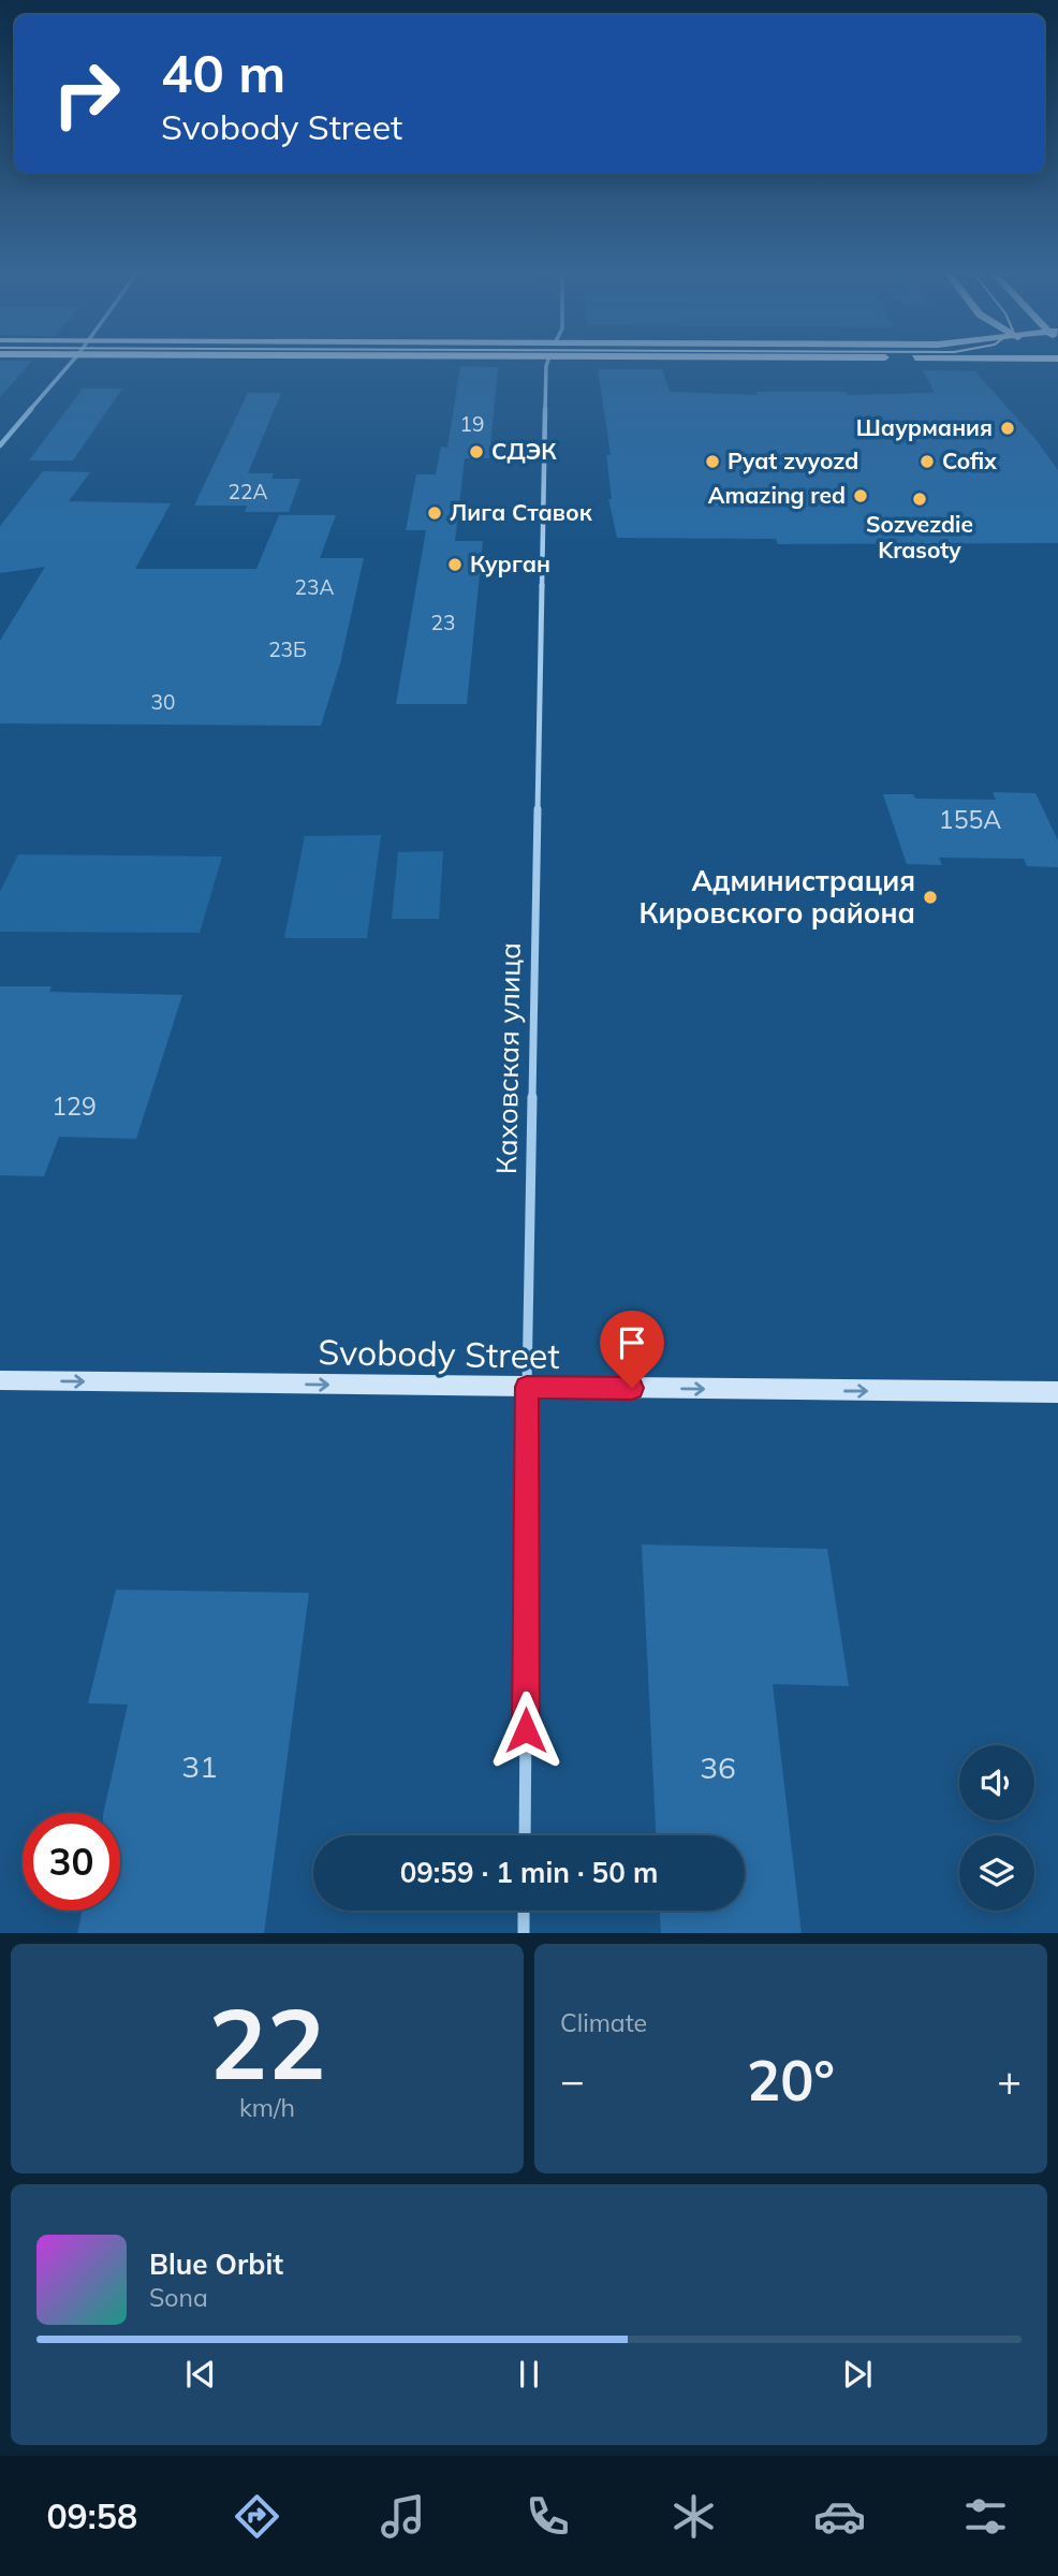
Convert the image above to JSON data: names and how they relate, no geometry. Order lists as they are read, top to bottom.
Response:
{
  "streets": {
    "street": ["Каховская улица", "Svobody Street"]
  },
  "crossings": [
    ["Каховская улица", "Svobody Street"]
  ],
  "one_way": ["Svobody Street"],
  "places": [
    "Шаурмания",
    "СДЭК",
    "Pyat zvyozd",
    "Cofix",
    "Amazing red",
    "Sozvezdie Krasoty",
    "Лига Ставок",
    "Курган",
    "Администрация Кировского района"
  ],
  "house_numbers": [
    "19",
    "22А",
    "23А",
    "23",
    "23Б",
    "30",
    "155А",
    "129",
    "31",
    "36"
  ],
  "page": {
    "turn": ["40 m", "Svobody Street"],
    "limit": "30",
    "trip": "09:59 · 1 min · 50 m",
    "tile": [
      ["22", "km/h"],
      "Climate"
    ],
    "heat": ["−", "20°", "+"],
    "song": ["Blue Orbit", "Sona"],
    "tabs": "09:58"
  }
}
